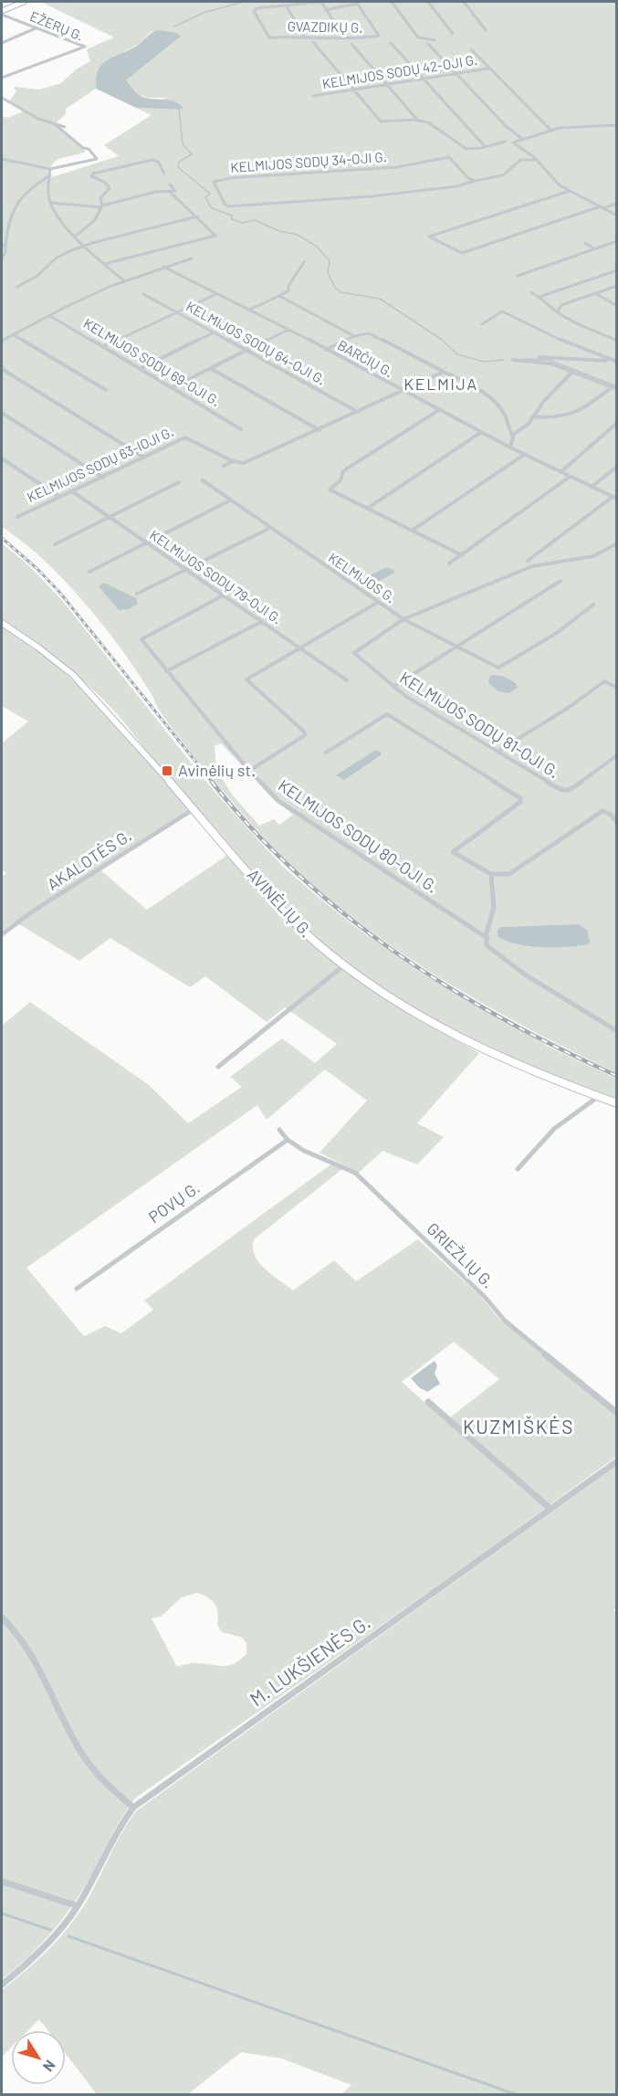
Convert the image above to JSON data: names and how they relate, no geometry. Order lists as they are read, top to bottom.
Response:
{
  "streets": {
    "main road": ["AVINĖLIŲ G."],
    "street": [
      "EŽERŲ G.",
      "GVAZDIKŲ G.",
      "KELMIJOS SODŲ 42-OJI G.",
      "KELMIJOS SODŲ 34-OJI G.",
      "KELMIJOS SODŲ 64-OJI G.",
      "BARČIŲ G.",
      "KELMIJOS SODŲ 69-OJI G.",
      "KELMIJOS SODŲ 63-IOJI G.",
      "KELMIJOS SODŲ 79-OJI G.",
      "KELMIJOS G.",
      "KELMIJOS SODŲ 81-OJI G.",
      "KELMIJOS SODŲ 80-OJI G.",
      "AKALOTĖS G.",
      "POVŲ G.",
      "GRIEŽLIŲ G.",
      "M. LUKŠIENĖS G."
    ]
  },
  "crossings": [
    ["KELMIJOS SODŲ 63-IOJI G.", "KELMIJOS SODŲ 79-OJI G."],
    ["KELMIJOS SODŲ 79-OJI G.", "KELMIJOS SODŲ 80-OJI G."],
    ["KELMIJOS G.", "KELMIJOS SODŲ 81-OJI G."],
    ["KELMIJOS G.", "KELMIJOS SODŲ 80-OJI G."],
    ["AKALOTĖS G.", "AVINĖLIŲ G."],
    ["POVŲ G.", "GRIEŽLIŲ G."]
  ],
  "districts": ["KELMIJA", "KUZMIŠKĖS"],
  "places": {
    "transit": ["Avinėlių st."]
  },
  "north": "bottom right"
}
